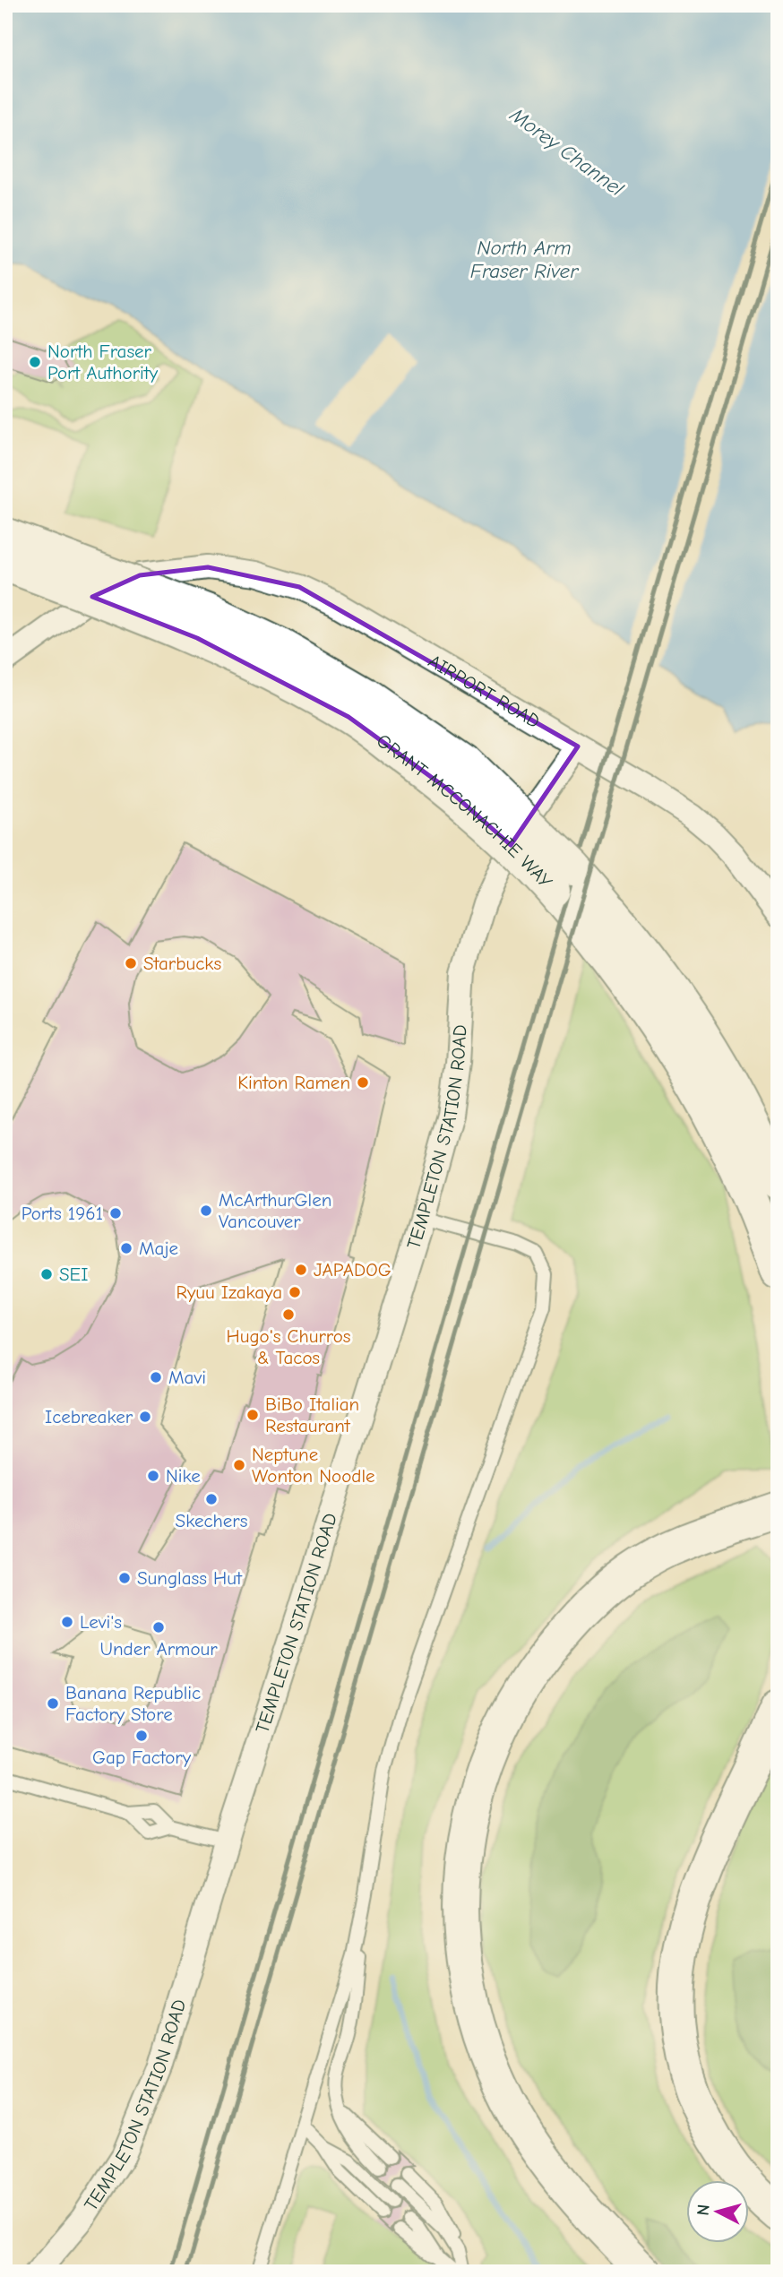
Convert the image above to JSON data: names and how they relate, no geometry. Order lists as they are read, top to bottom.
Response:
{
  "streets": {
    "main road": ["GRANT MCCONACHIE WAY"],
    "street": ["AIRPORT ROAD", "TEMPLETON STATION ROAD"]
  },
  "crossings": [
    ["AIRPORT ROAD", "TEMPLETON STATION ROAD"]
  ],
  "water": ["Morey Channel", "North Arm Fraser River"],
  "places": [
    "North Fraser Port Authority",
    "Starbucks",
    "Kinton Ramen",
    "McArthurGlen Vancouver",
    "Ports 1961",
    "Maje",
    "JAPADOG",
    "SEI",
    "Ryuu Izakaya",
    "Hugo's Churros & Tacos",
    "Mavi",
    "BiBo Italian Restaurant",
    "Icebreaker",
    "Neptune Wonton Noodle",
    "Nike",
    "Skechers",
    "Sunglass Hut",
    "Levi's",
    "Under Armour",
    "Banana Republic Factory Store",
    "Gap Factory"
  ],
  "north": "left"
}
